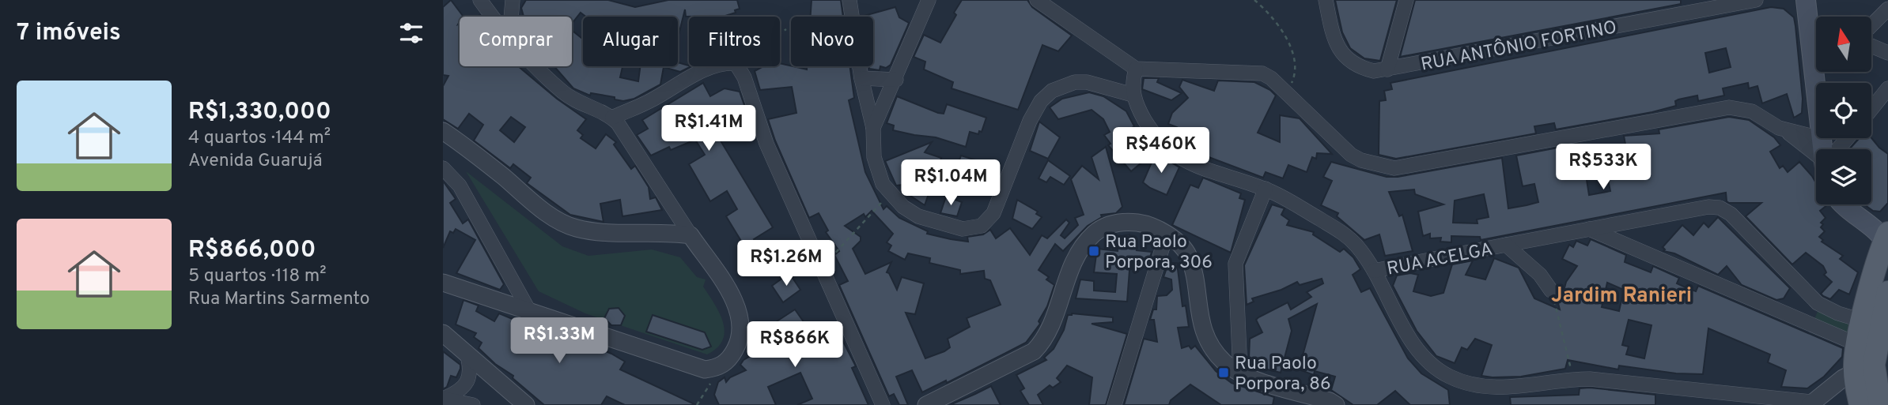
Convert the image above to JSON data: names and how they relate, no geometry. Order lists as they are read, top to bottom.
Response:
{
  "streets": {
    "street": ["RUA ANTÔNIO FORTINO", "RUA ACELGA"]
  },
  "districts": ["Jardim Ranieri"],
  "places": {
    "transit": ["Rua Paolo Porpora, 306", "Rua Paolo Porpora, 86"]
  },
  "north": "top",
  "page": {
    "heading": "7 imóveis",
    "chip": [
      "Comprar",
      "Alugar",
      "Filtros",
      "Novo"
    ],
    "list": [
      {
        "name": "R$1,330,000",
        "note": "4 quartos · 144 m² · Avenida Guarujá"
      },
      {
        "name": "R$866,000",
        "note": "5 quartos · 118 m² · Rua Martins Sarmento"
      }
    ],
    "price": [
      "R$1.41M",
      "R$460K",
      "R$533K",
      "R$1.04M",
      "R$1.26M",
      "R$1.33M",
      "R$866K"
    ]
  }
}
